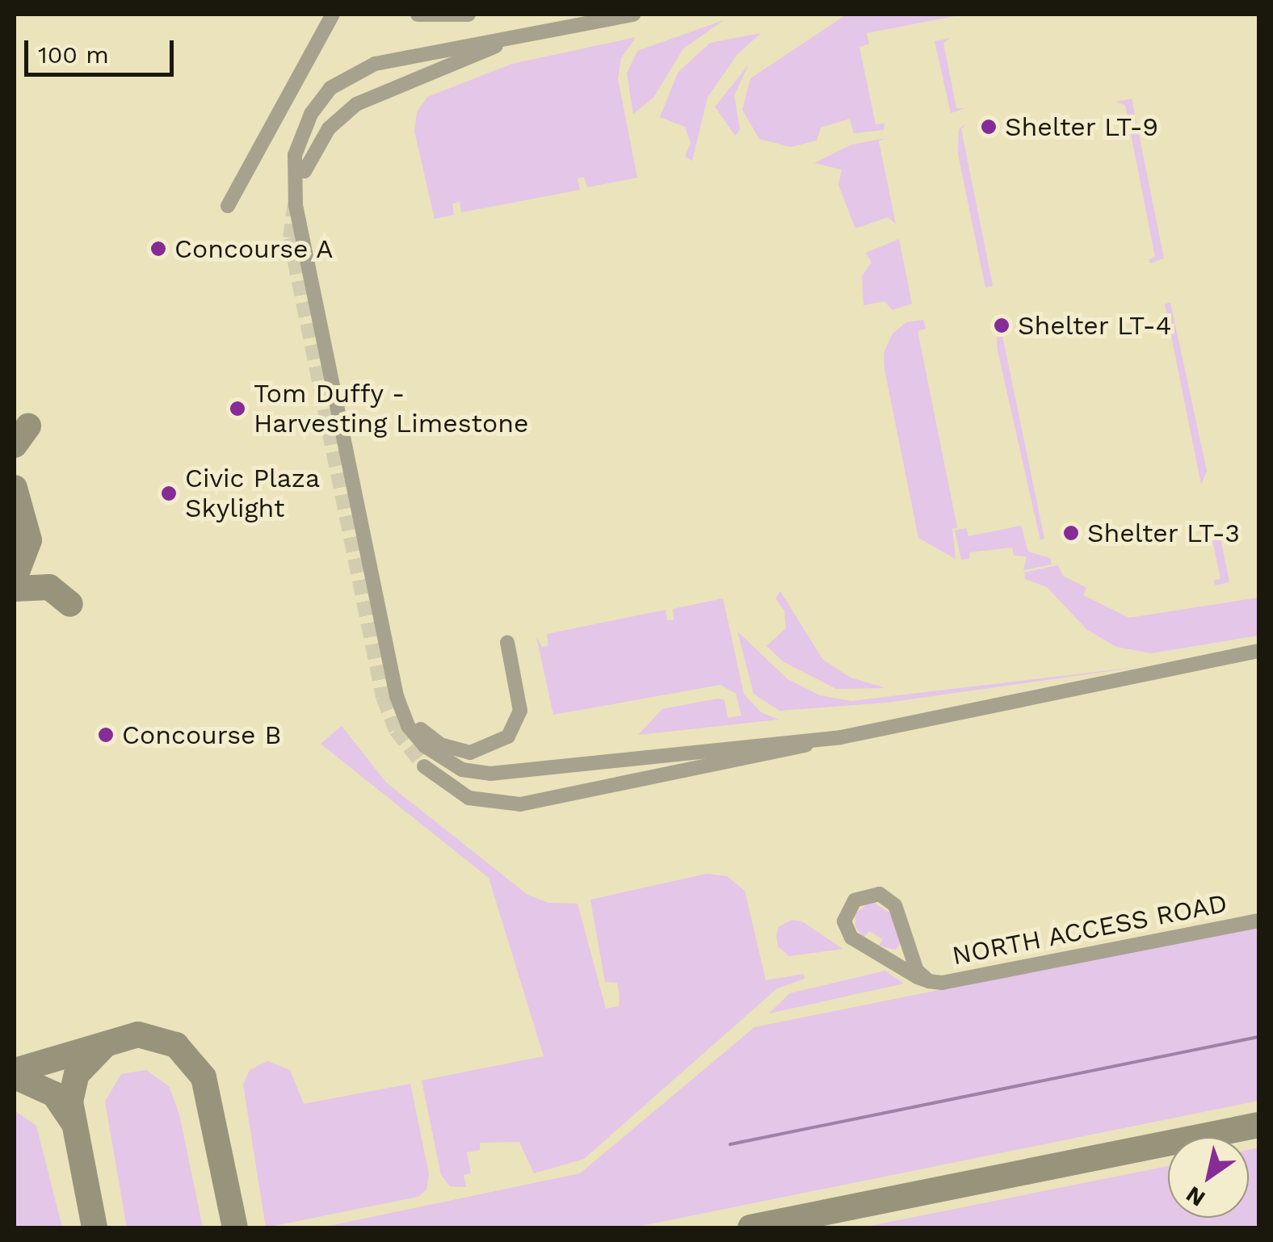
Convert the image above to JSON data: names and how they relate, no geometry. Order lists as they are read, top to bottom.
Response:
{
  "streets": {
    "street": ["NORTH ACCESS ROAD"]
  },
  "places": [
    "Shelter LT-9",
    "Concourse A",
    "Shelter LT-4",
    "Tom Duffy - Harvesting Limestone",
    "Civic Plaza Skylight",
    "Shelter LT-3",
    "Concourse B"
  ],
  "scale_bar": "100 m",
  "north": "bottom left"
}
